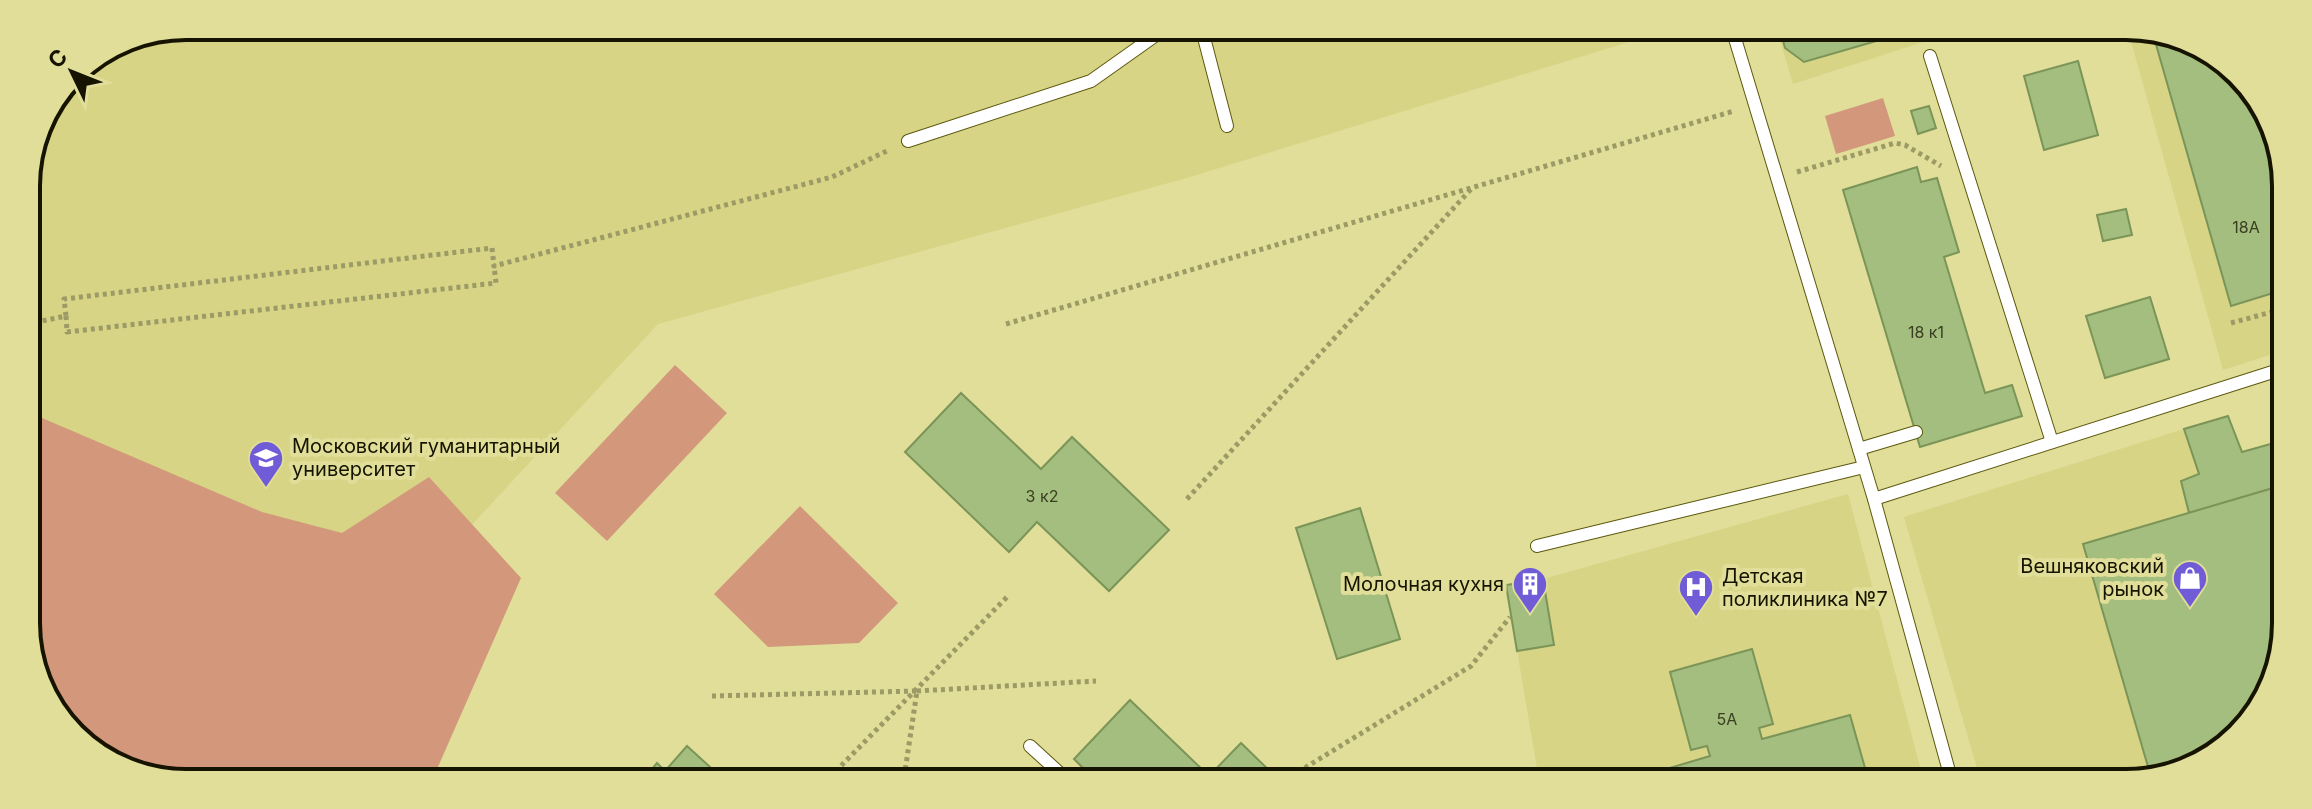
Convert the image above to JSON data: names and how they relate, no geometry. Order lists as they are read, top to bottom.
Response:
{
  "places": {
    "school or university": ["Московский гуманитарный университет"],
    "shop": ["Вешняковский рынок"],
    "building": ["Молочная кухня"],
    "hospital": ["Детская поликлиника №7"]
  },
  "house_numbers": [
    "18А",
    "18 к1",
    "3 к2",
    "5А"
  ],
  "north": "top left"
}
